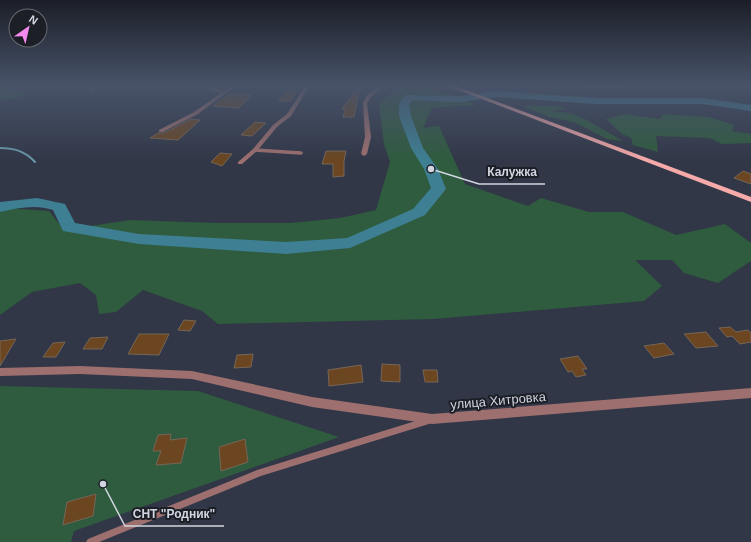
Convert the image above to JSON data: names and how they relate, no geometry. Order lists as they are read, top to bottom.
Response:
{
  "streets": {
    "street": ["улица Хитровка"]
  },
  "places": ["Калужка", "СНТ \"Родник\""],
  "north": "top right"
}
